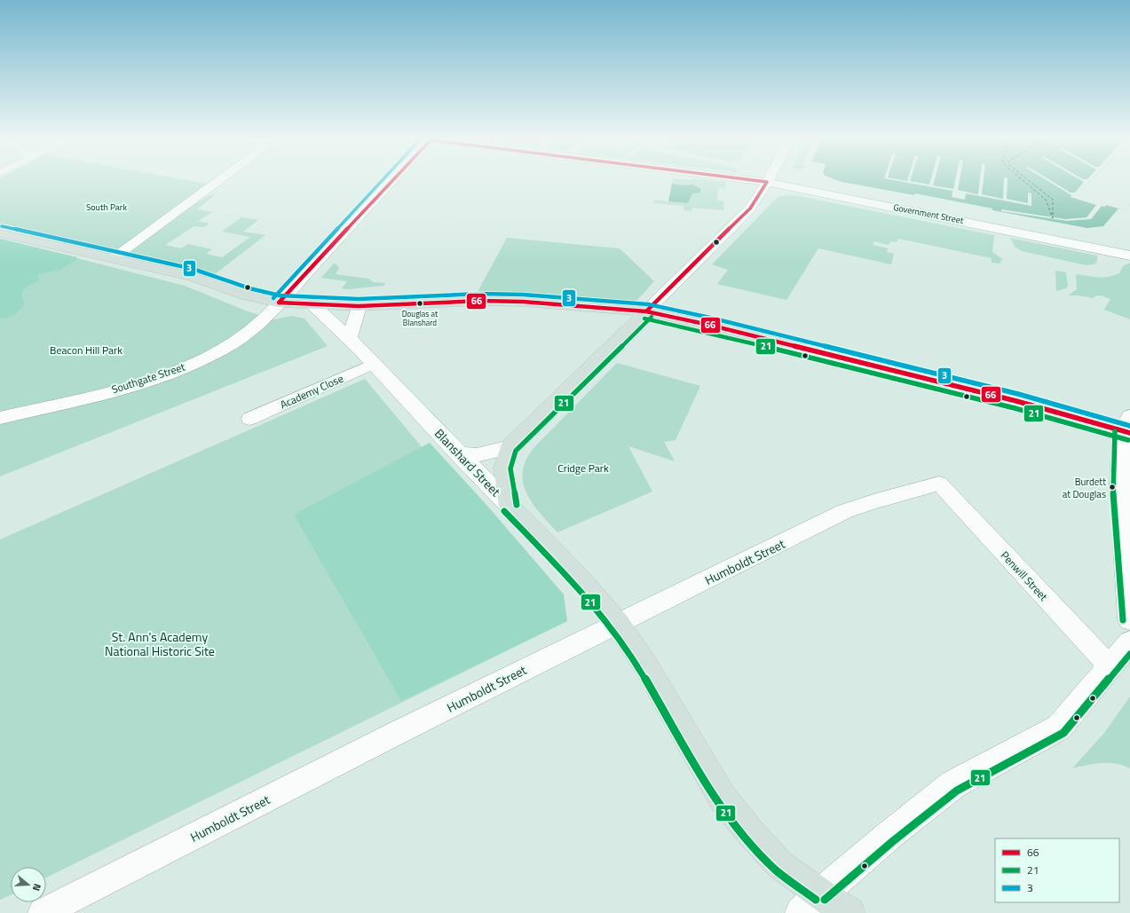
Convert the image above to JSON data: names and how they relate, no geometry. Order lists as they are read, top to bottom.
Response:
{
  "streets": {
    "main road": ["Blanshard Street"],
    "street": [
      "Government Street",
      "Southgate Street",
      "Academy Close",
      "Humboldt Street",
      "Penwill Street"
    ]
  },
  "crossings": [
    ["Academy Close", "Blanshard Street"],
    ["Blanshard Street", "Humboldt Street"],
    ["Humboldt Street", "Penwill Street"]
  ],
  "parks": [
    "South Park",
    "Beacon Hill Park",
    "Cridge Park",
    "St. Ann's Academy National Historic Site"
  ],
  "places": ["Douglas at Blanshard", "Burdett at Douglas"],
  "lines": ["transit line 66", "transit line 3", "transit line 21"],
  "legend": ["66", "21", "3"],
  "north": "right"
}
